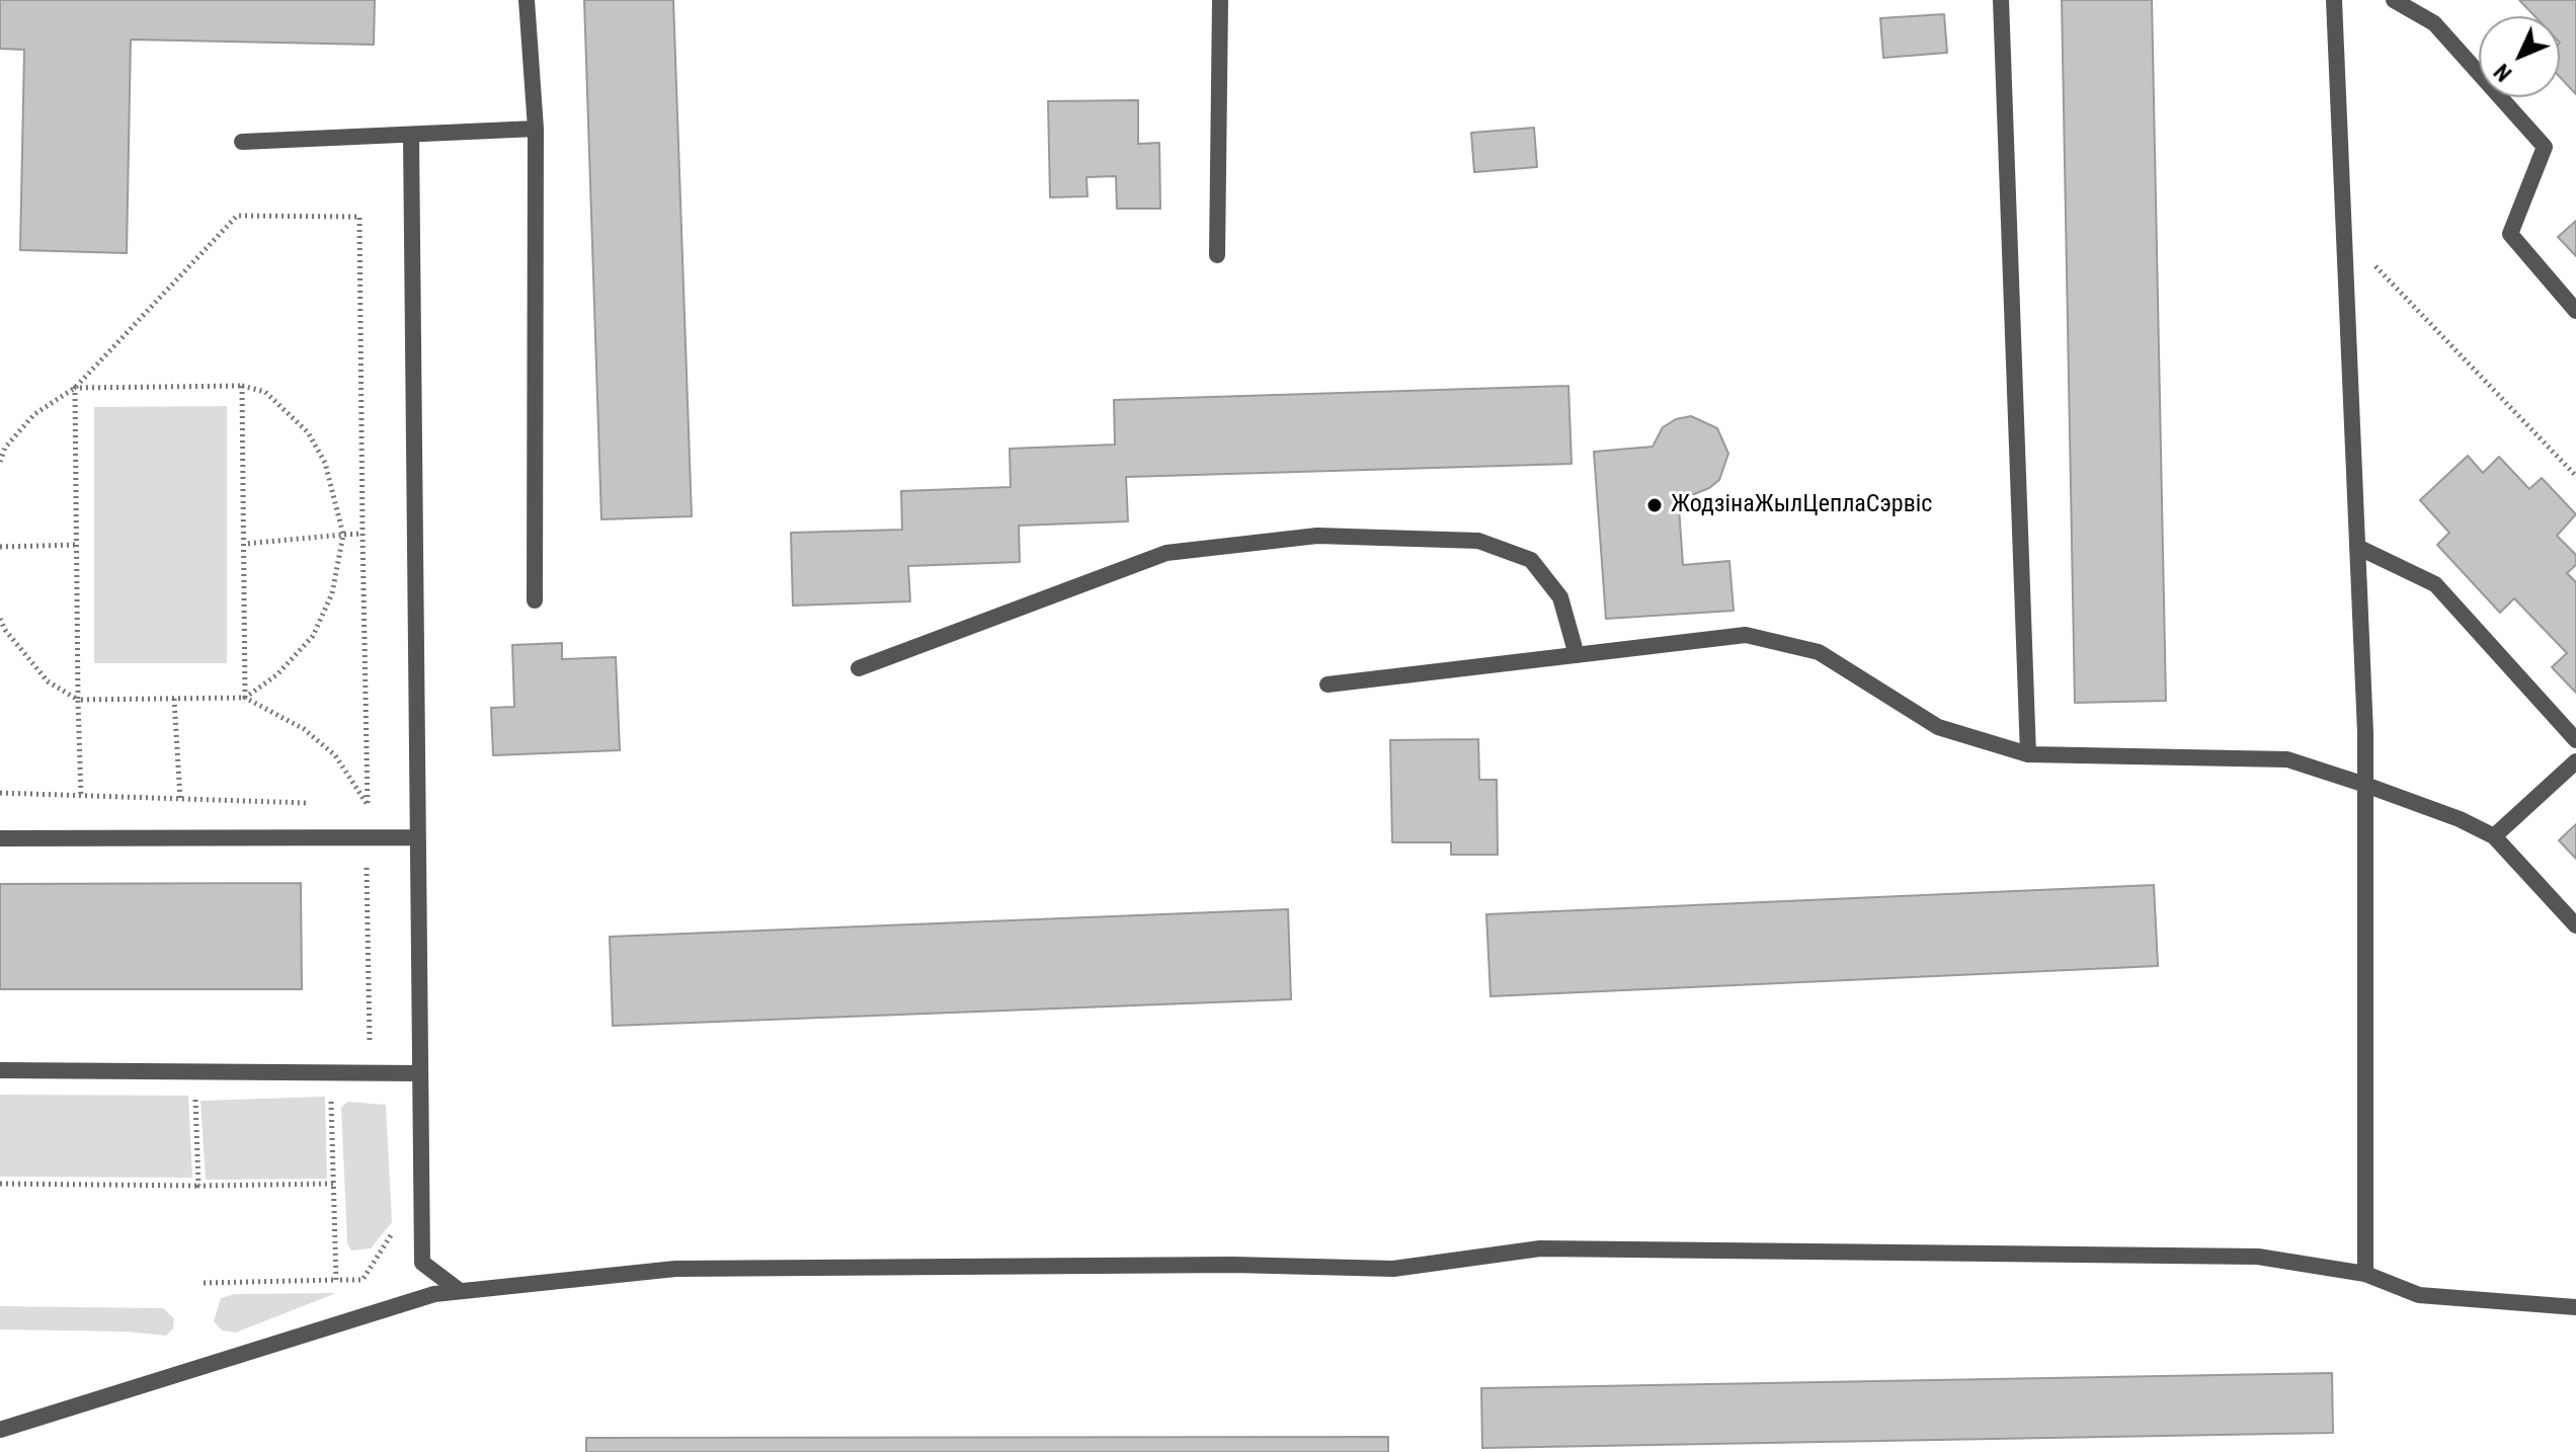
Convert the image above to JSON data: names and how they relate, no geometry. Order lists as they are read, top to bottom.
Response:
{
  "places": ["ЖодзінаЖылЦеплаСэрвіс"],
  "north": "bottom left"
}
